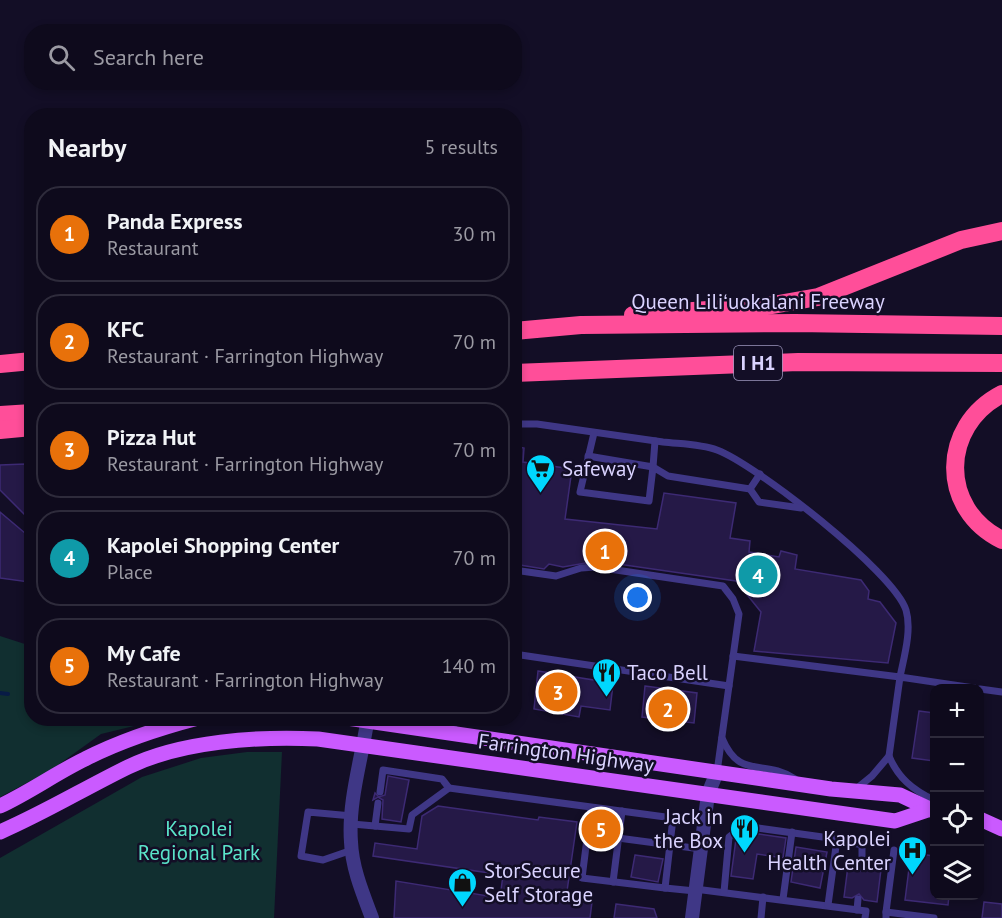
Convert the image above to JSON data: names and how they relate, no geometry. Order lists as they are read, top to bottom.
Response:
{
  "streets": {
    "highway": ["Queen Liliʻuokalani Freeway", "I H1"],
    "main road": ["Farrington Highway"]
  },
  "parks": ["Kapolei Regional Park"],
  "places": {
    "supermarket": ["Safeway"],
    "restaurant": ["Taco Bell", "Jack in the Box"],
    "hospital": ["Kapolei Health Center"],
    "shop": ["StorSecure Self Storage"]
  },
  "page": {
    "search": "Search here",
    "heading": ["Nearby", "5 results"],
    "list": [
      {
        "mark": "1",
        "name": "Panda Express",
        "note": "Restaurant",
        "value": "30 m"
      },
      {
        "mark": "2",
        "name": "KFC",
        "note": "Restaurant · Farrington Highway",
        "value": "70 m"
      },
      {
        "mark": "3",
        "name": "Pizza Hut",
        "note": "Restaurant · Farrington Highway",
        "value": "70 m"
      },
      {
        "mark": "4",
        "name": "Kapolei Shopping Center",
        "note": "Place",
        "value": "70 m"
      },
      {
        "mark": "5",
        "name": "My Cafe",
        "note": "Restaurant · Farrington Highway",
        "value": "140 m"
      }
    ],
    "pins": [
      "1",
      "4",
      "3",
      "2",
      "5"
    ],
    "map_buttons": ["+", "−"]
  }
}
